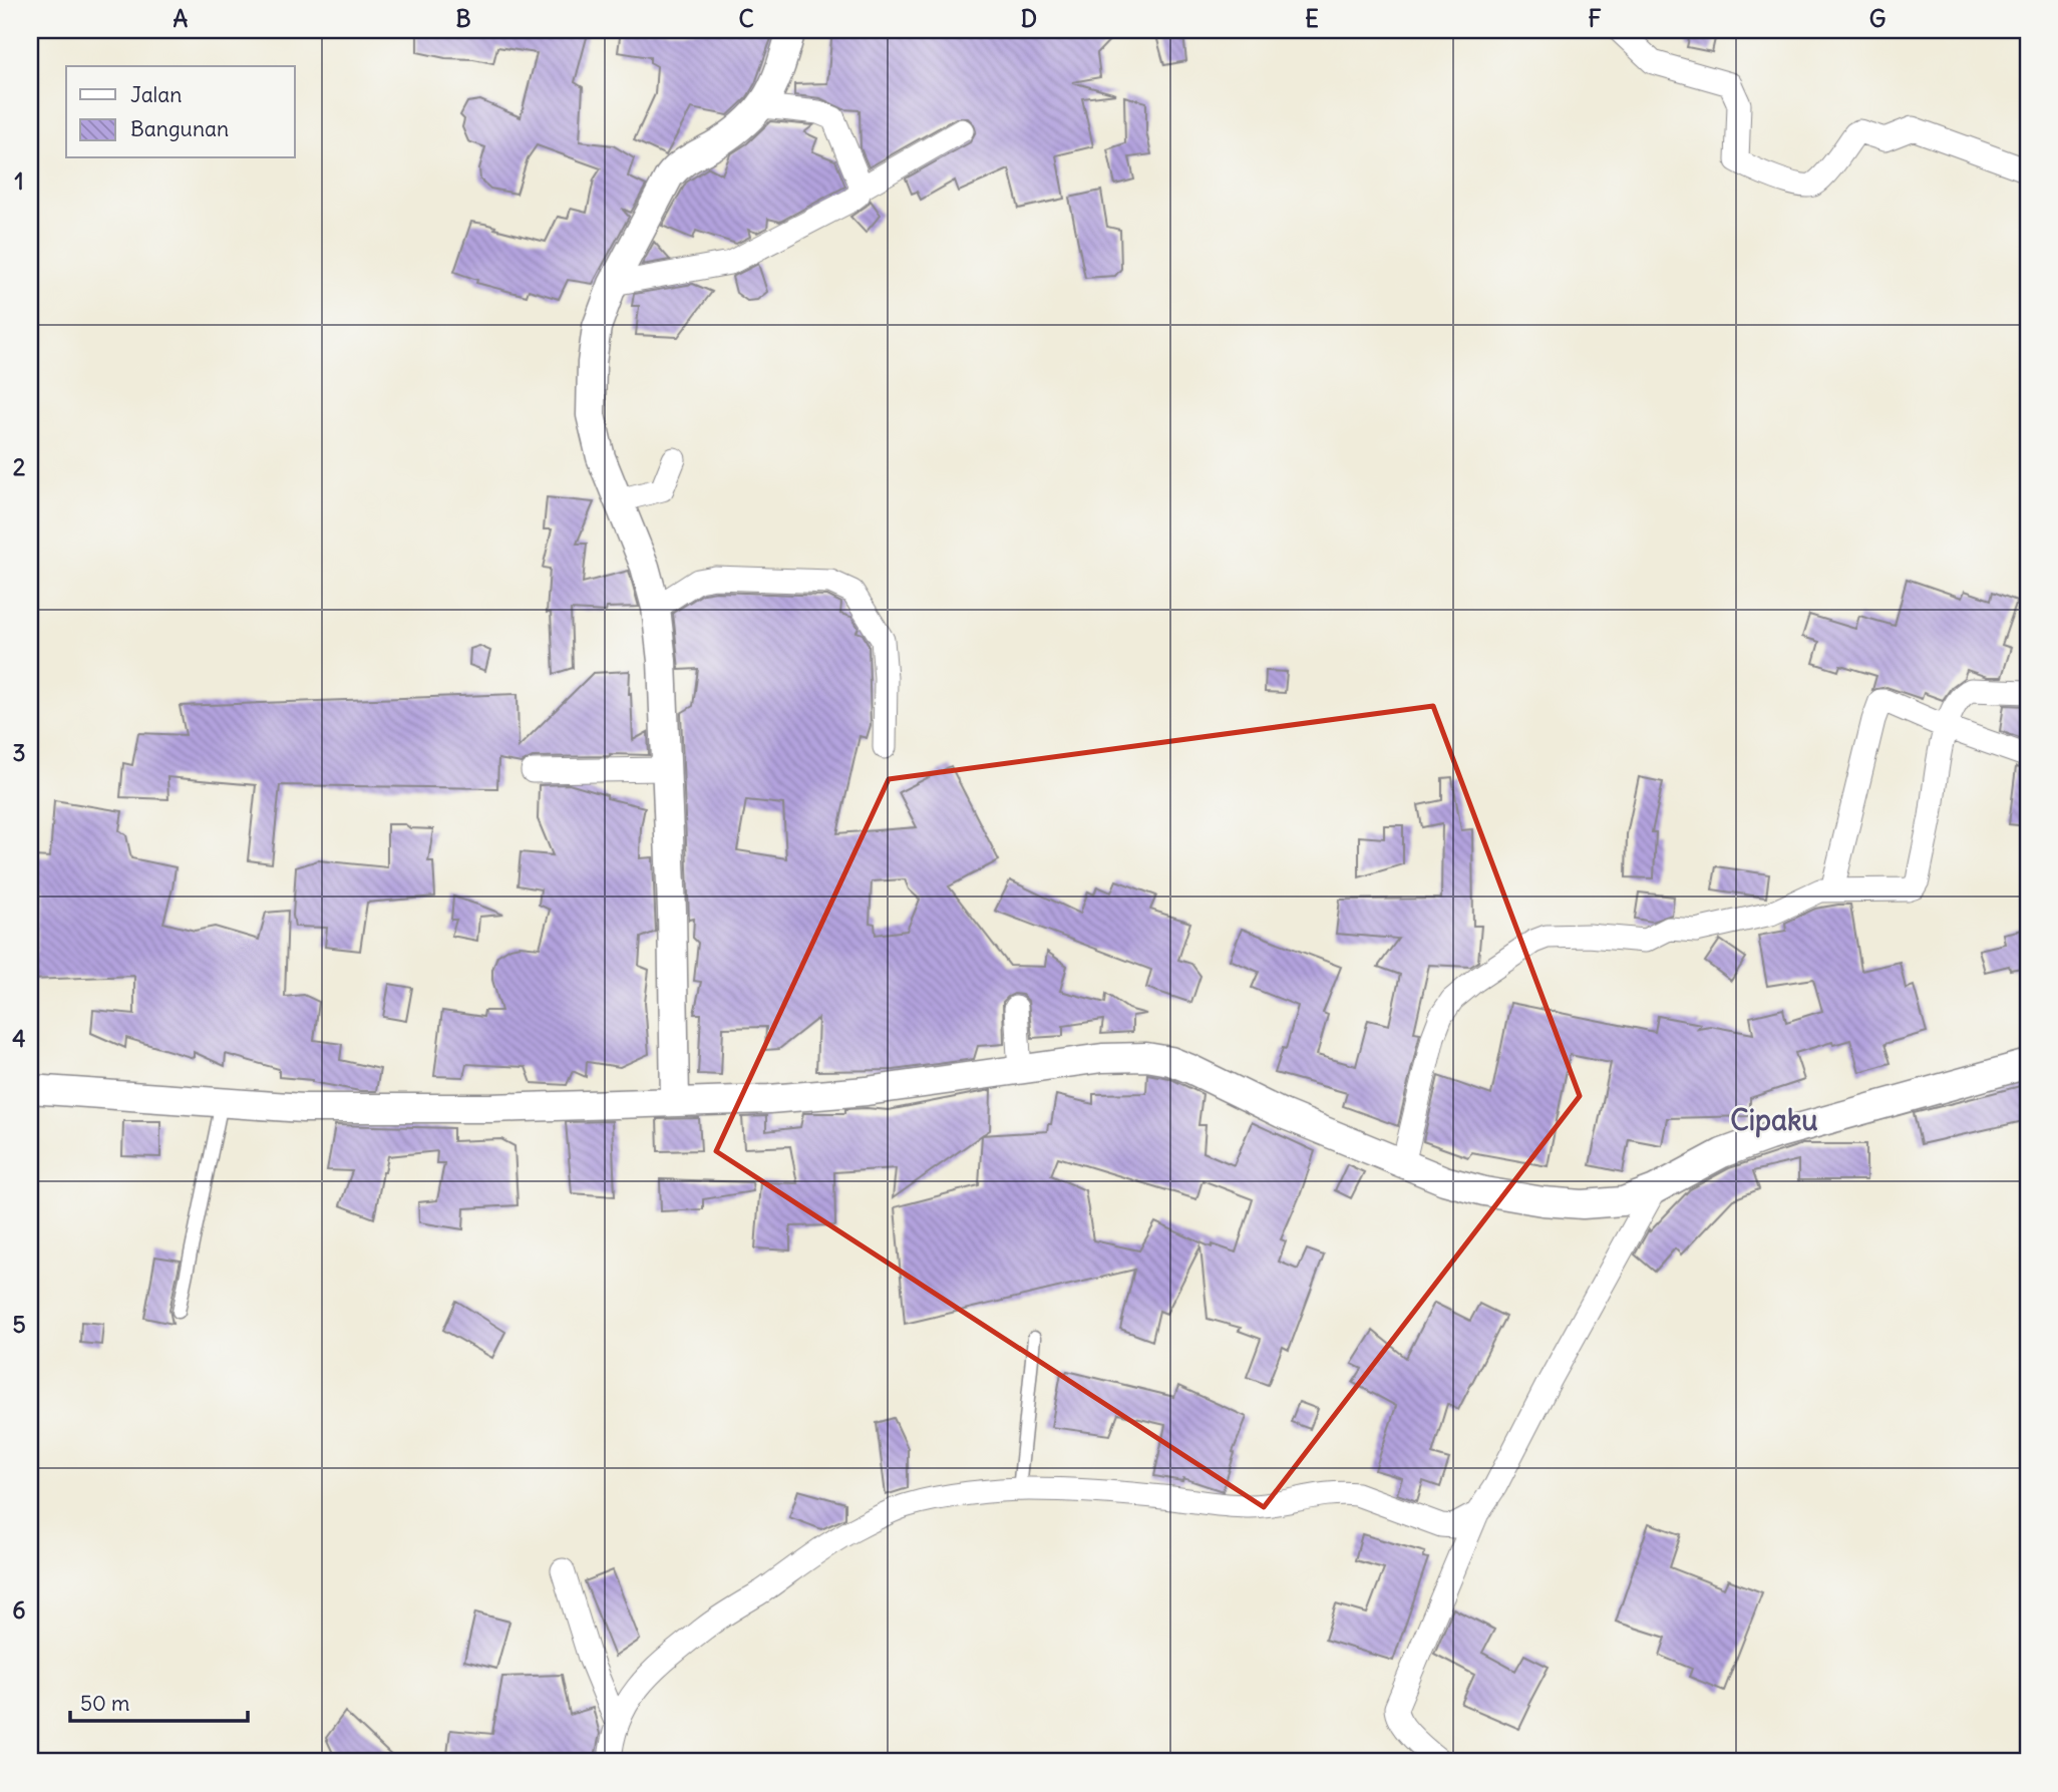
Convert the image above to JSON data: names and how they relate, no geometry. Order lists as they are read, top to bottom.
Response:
{
  "districts": ["Cipaku"],
  "legend": ["Jalan", "Bangunan"],
  "scale_bar": "50 m",
  "grid": {
    "columns": [
      "A",
      "B",
      "C",
      "D",
      "E",
      "F",
      "G"
    ],
    "rows": [
      "1",
      "2",
      "3",
      "4",
      "5",
      "6"
    ]
  }
}
